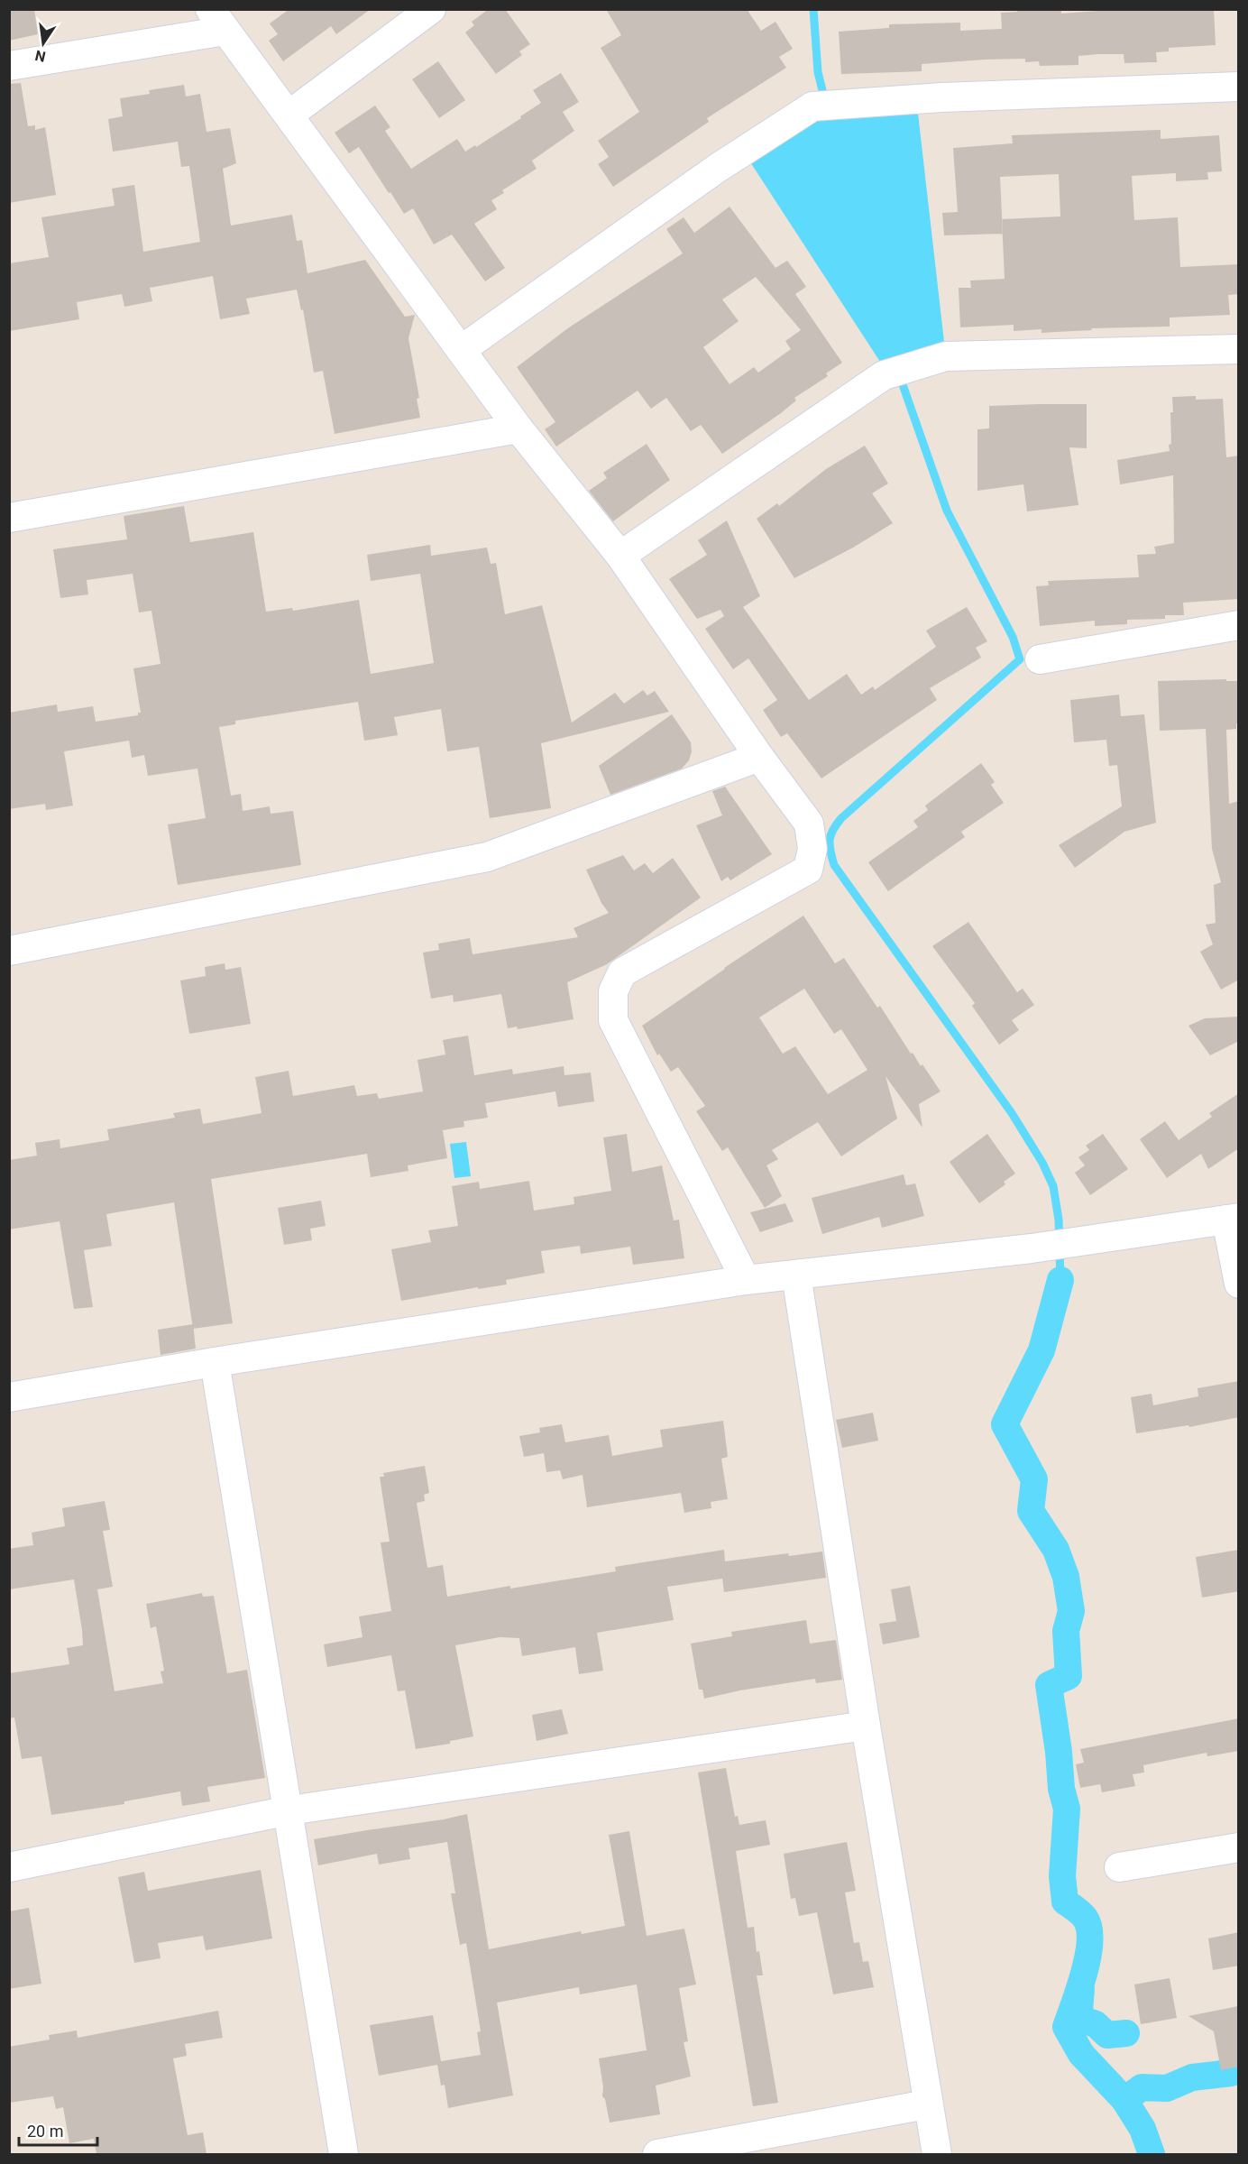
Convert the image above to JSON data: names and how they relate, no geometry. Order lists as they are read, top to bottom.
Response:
{
  "scale_bar": "20 m",
  "north": "bottom"
}
